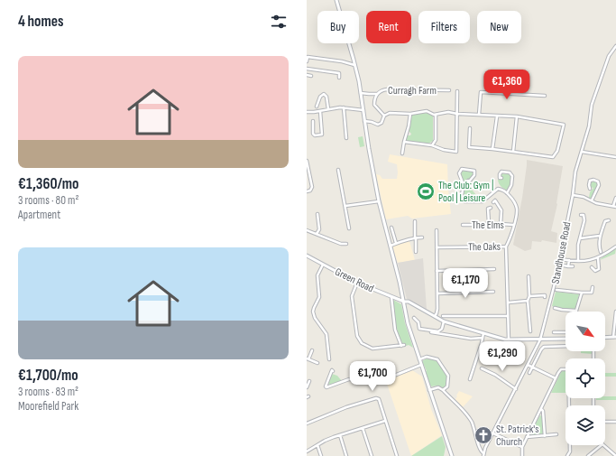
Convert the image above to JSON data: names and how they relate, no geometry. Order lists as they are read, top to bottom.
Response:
{
  "streets": {
    "main road": ["Green Road"],
    "street": [
      "Curragh Farm",
      "The Elms",
      "The Oaks",
      "Standhouse Road"
    ]
  },
  "crossings": [
    ["The Elms", "The Oaks"],
    ["The Oaks", "Green Road"],
    ["Standhouse Road", "Green Road"]
  ],
  "places": {
    "sports": ["The Club: Gym | Pool | Leisure"],
    "church": ["St. Patrick's Church"]
  },
  "north": "bottom right",
  "page": {
    "heading": "4 homes",
    "chip": [
      "Buy",
      "Rent",
      "Filters",
      "New"
    ],
    "list": [
      {
        "name": "€1,360/mo",
        "note": "3 rooms · 80 m² · Apartment"
      },
      {
        "name": "€1,700/mo",
        "note": "3 rooms · 83 m² · Moorefield Park"
      }
    ],
    "price": [
      "€1,360",
      "€1,170",
      "€1,290",
      "€1,700"
    ]
  }
}
